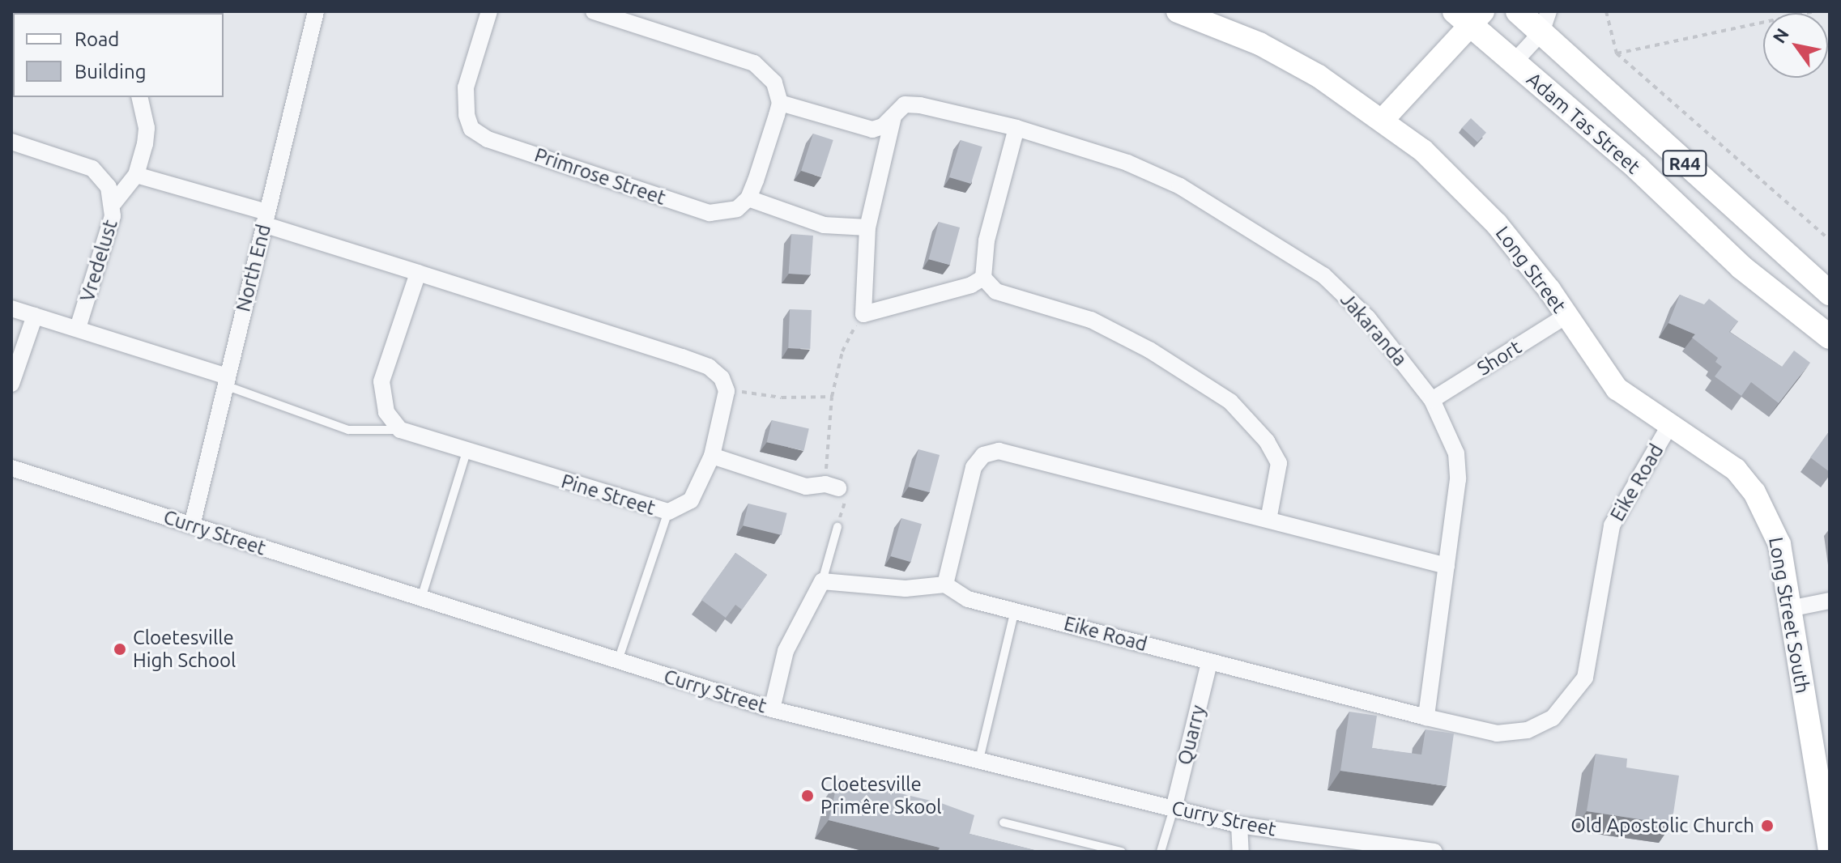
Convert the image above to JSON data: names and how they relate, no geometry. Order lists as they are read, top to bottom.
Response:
{
  "streets": {
    "main road": ["Adam Tas Street", "R44"],
    "street": [
      "Primrose Street",
      "Vredelust",
      "North End",
      "Long Street",
      "Jakaranda",
      "Short",
      "Eike Road",
      "Pine Street",
      "Curry Street",
      "Long Street South",
      "Quarry"
    ]
  },
  "crossings": [
    ["Vredelust", "North End"],
    ["North End", "Curry Street"],
    ["Long Street", "Short"],
    ["Long Street", "Eike Road"],
    ["Long Street", "Long Street South"],
    ["Jakaranda", "Short"],
    ["Jakaranda", "Eike Road"],
    ["Eike Road", "Long Street South"],
    ["Eike Road", "Quarry"],
    ["Curry Street", "Quarry"]
  ],
  "places": ["Cloetesville High School", "Cloetesville Primêre Skool", "Old Apostolic Church"],
  "legend": ["Road", "Building"],
  "north": "top left"
}
